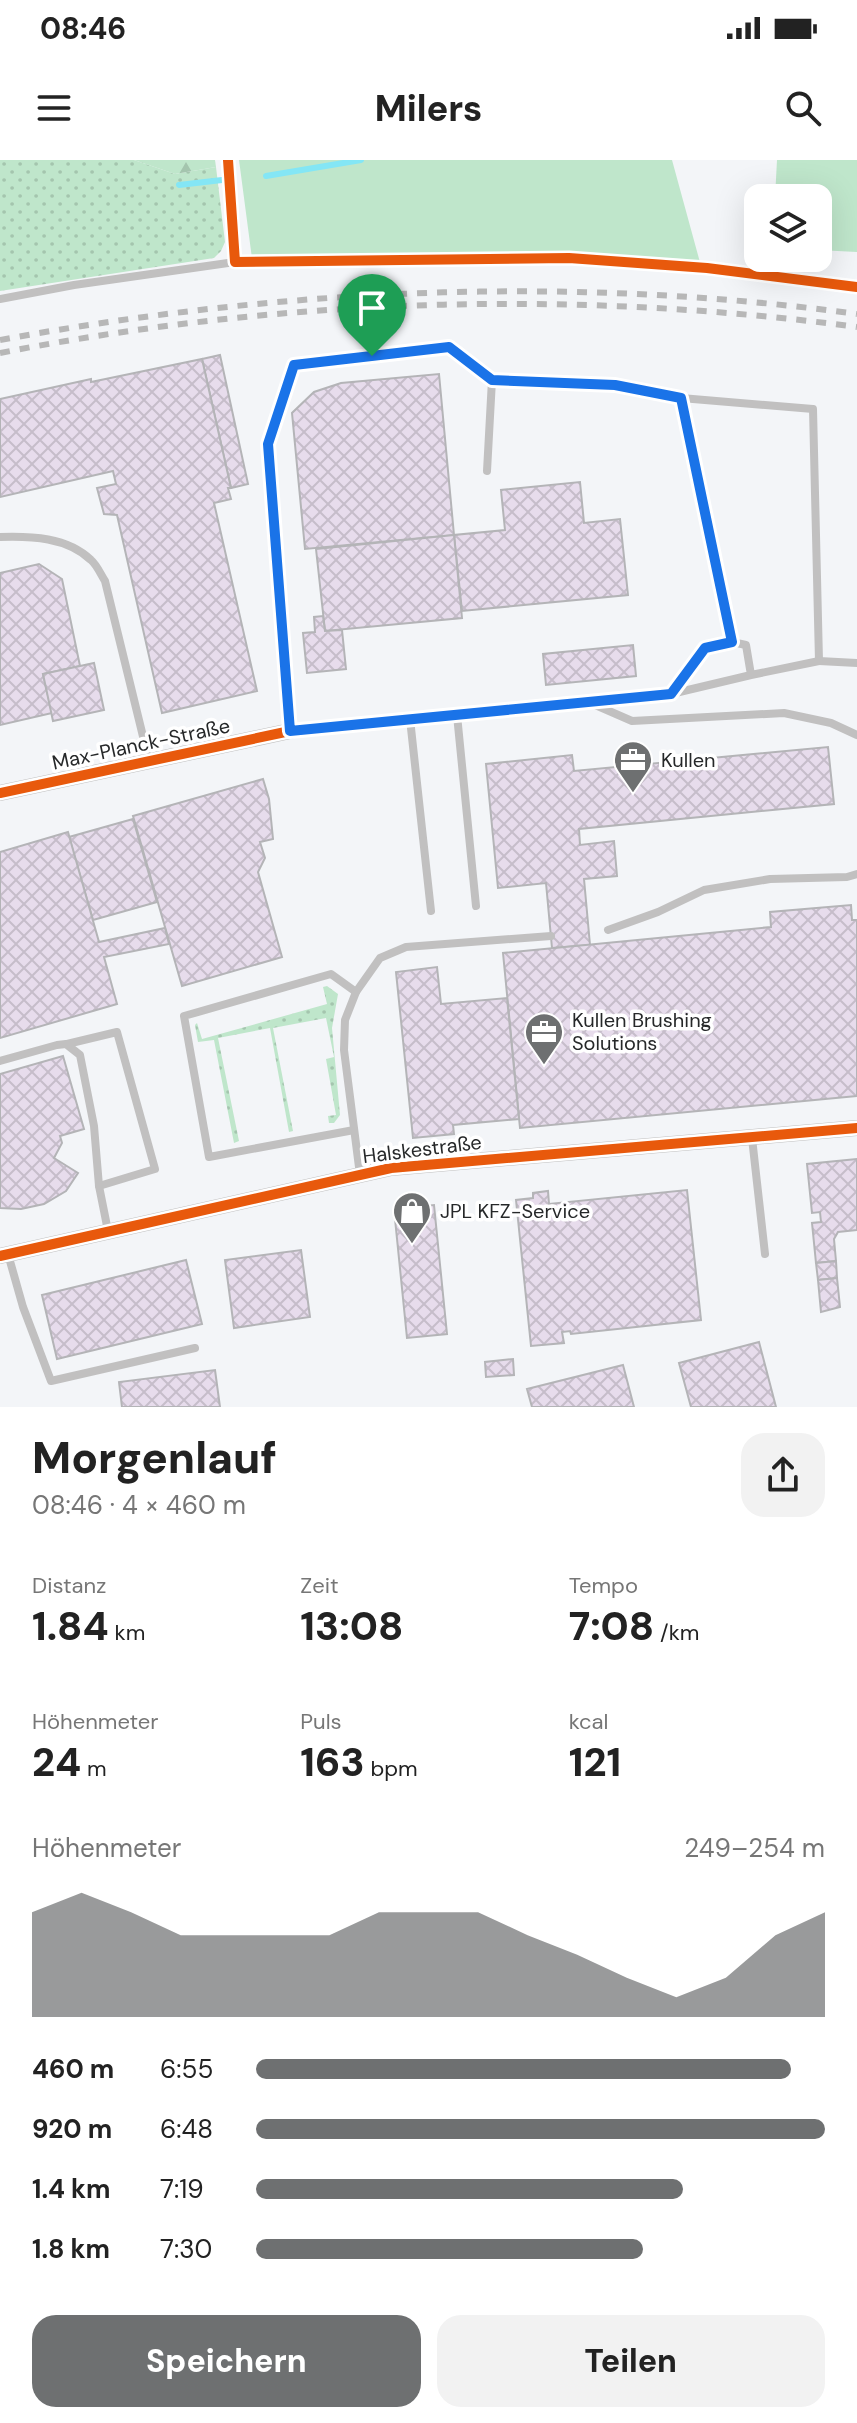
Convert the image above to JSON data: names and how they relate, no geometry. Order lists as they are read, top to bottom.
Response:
{
  "streets": {
    "street": ["Max-Planck-Straße", "Halskestraße"]
  },
  "places": {
    "office": ["Kullen", "Kullen Brushing Solutions"],
    "shop": ["JPL KFZ-Service"]
  },
  "page": {
    "status": "08:46",
    "header": "Milers",
    "heading": ["Morgenlauf", "08:46 · 4 × 460 m"],
    "stats": [
      ["Distanz", "1.84 km"],
      ["Zeit", "13:08"],
      ["Tempo", "7:08 /km"],
      ["Höhenmeter", "24 m"],
      ["Puls", "163 bpm"],
      ["kcal", "121"]
    ],
    "chart": ["Höhenmeter", "249–254 m"],
    "list": [
      {
        "name": "460 m",
        "note": "6:55"
      },
      {
        "name": "920 m",
        "note": "6:48"
      },
      {
        "name": "1.4 km",
        "note": "7:19"
      },
      {
        "name": "1.8 km",
        "note": "7:30"
      }
    ],
    "buttons": ["Speichern", "Teilen"]
  }
}
